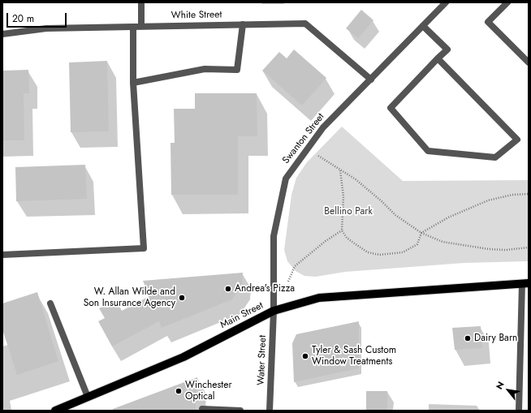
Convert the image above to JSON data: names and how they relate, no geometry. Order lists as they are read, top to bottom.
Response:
{
  "streets": {
    "main road": ["Main Street"],
    "street": ["White Street", "Swanton Street", "Water Street"]
  },
  "crossings": [
    ["White Street", "Swanton Street"],
    ["Swanton Street", "Main Street"],
    ["Swanton Street", "Water Street"],
    ["Main Street", "Water Street"]
  ],
  "parks": ["Bellino Park"],
  "places": [
    "Andrea's Pizza",
    "W. Allan Wilde and Son Insurance Agency",
    "Dairy Barn",
    "Tyler & Sash Custom Window Treatments",
    "Winchester Optical"
  ],
  "scale_bar": "20 m",
  "north": "top left"
}
